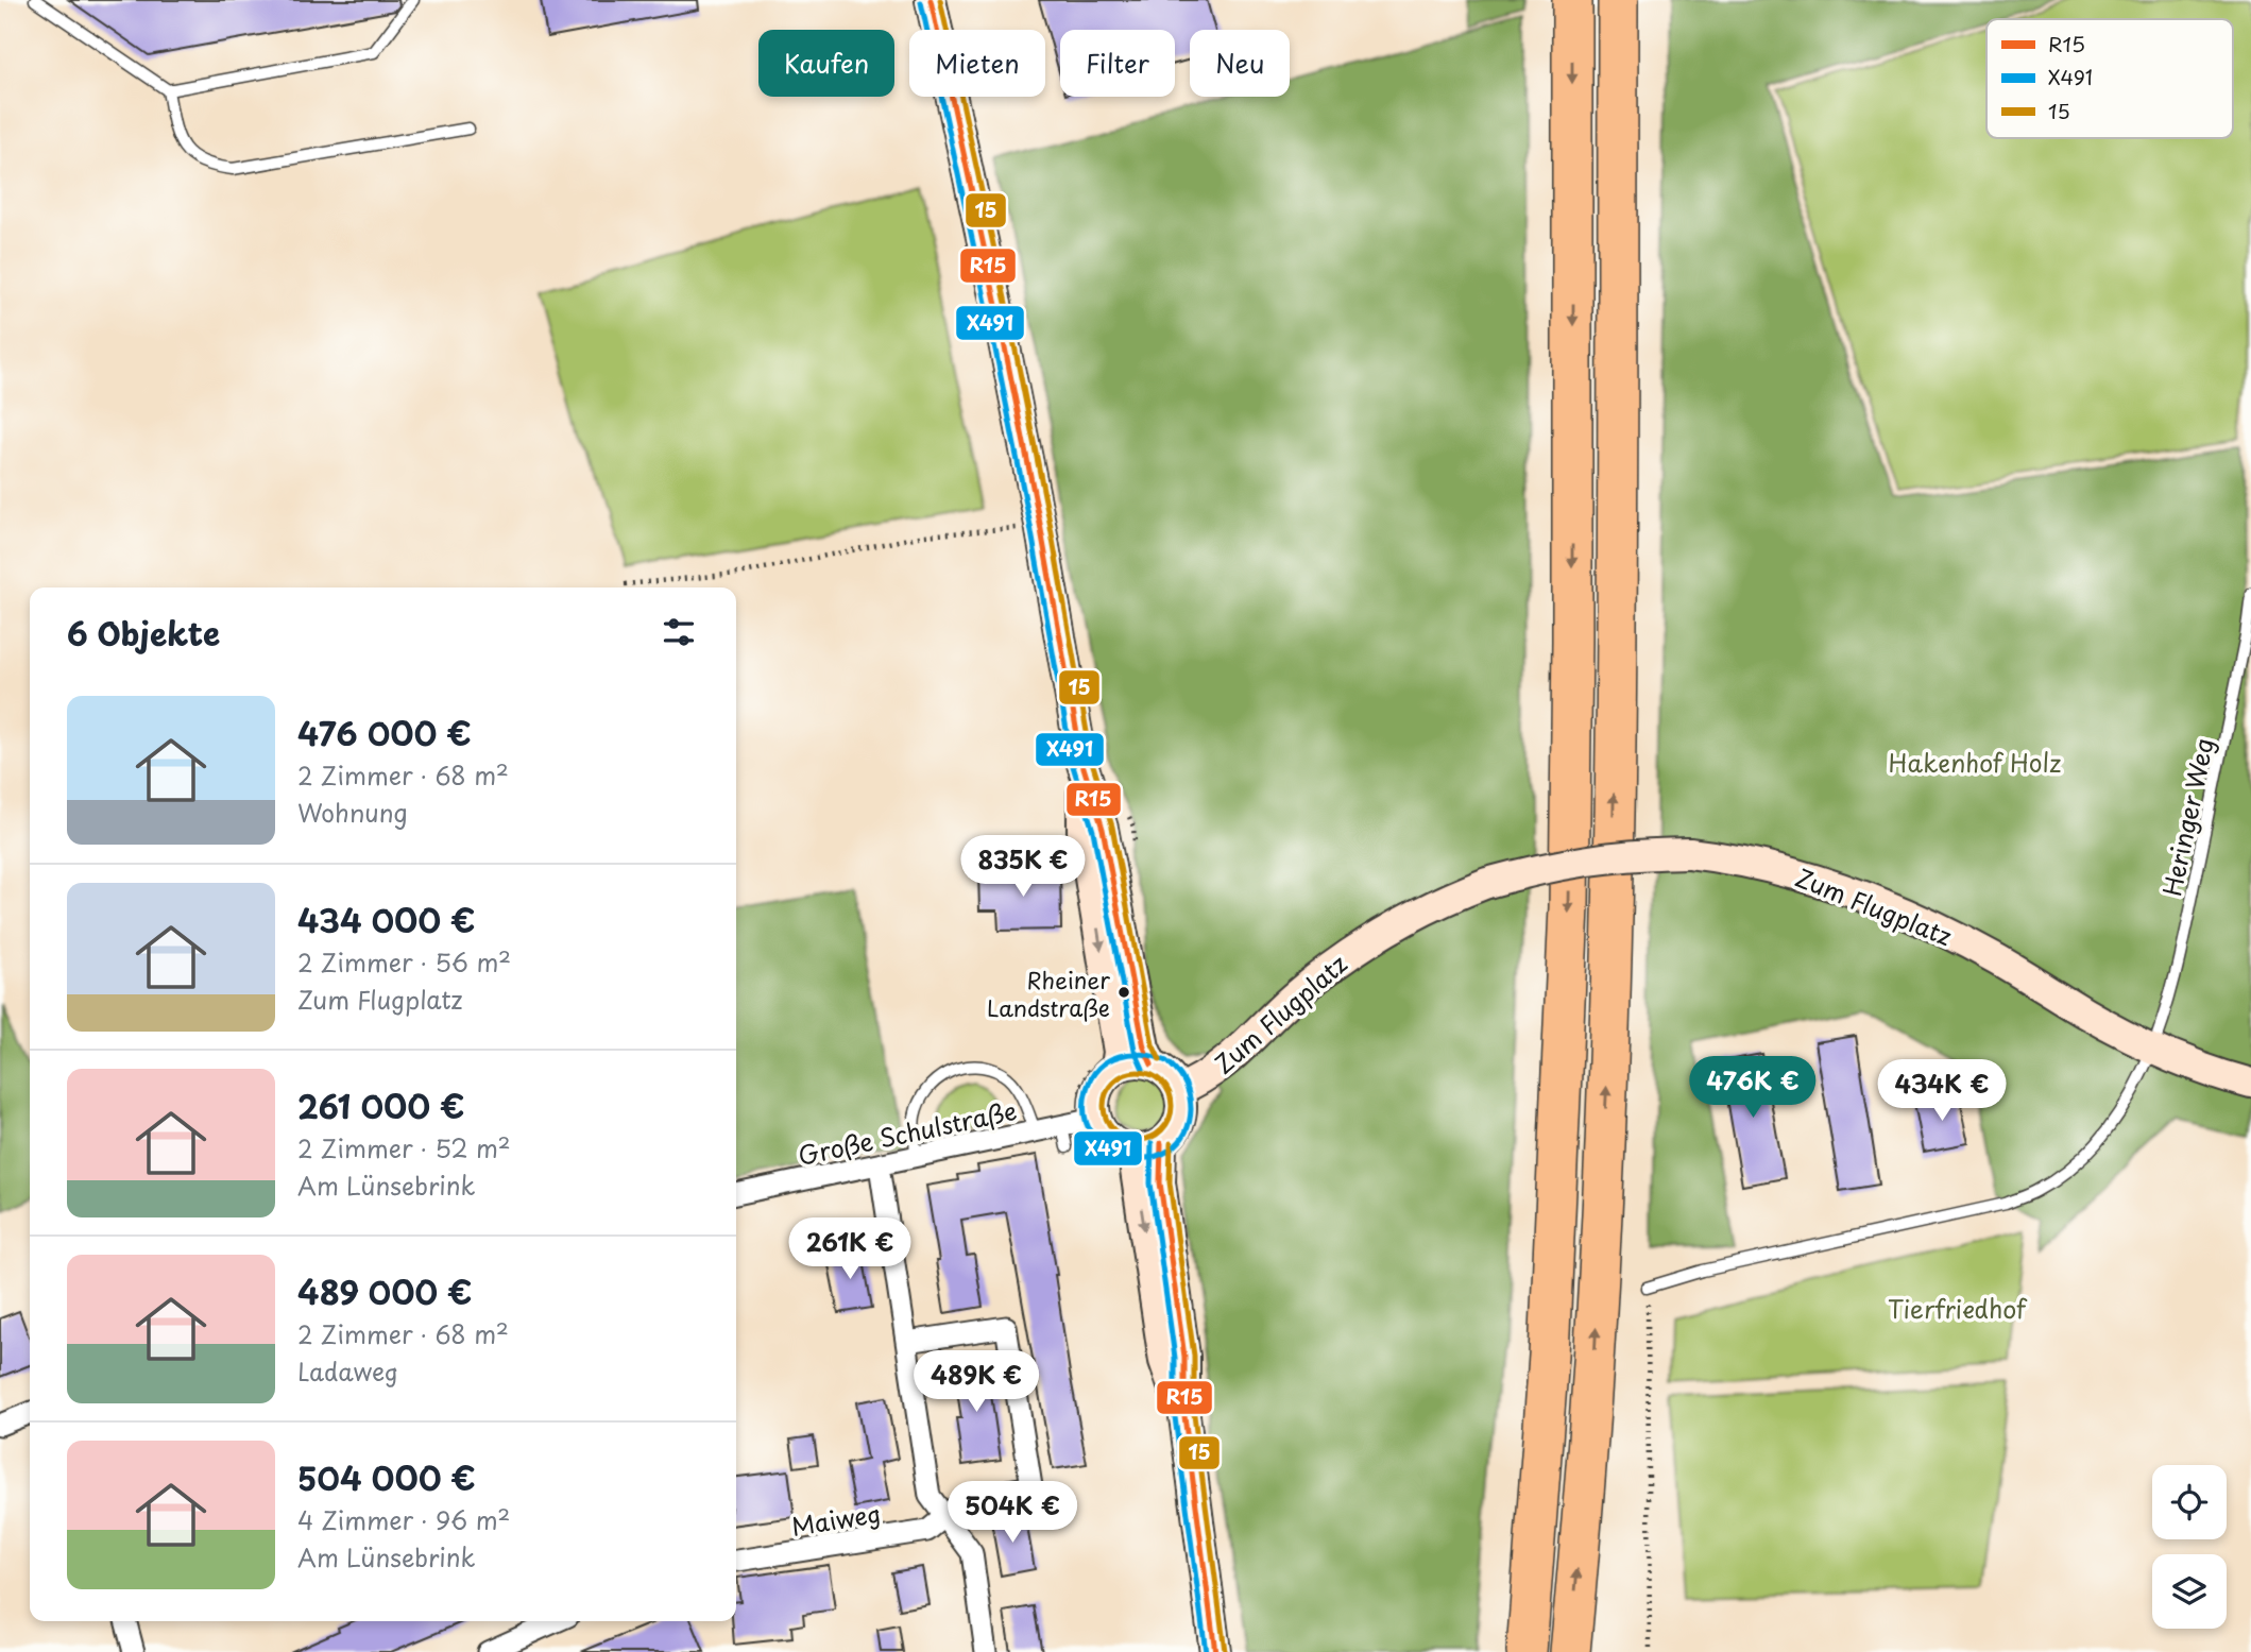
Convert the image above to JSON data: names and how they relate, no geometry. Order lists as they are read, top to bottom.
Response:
{
  "streets": {
    "street": ["Zum Flugplatz", "Große Schulstraße", "Maiweg"],
    "lane": ["Heringer Weg"]
  },
  "crossings": [
    ["Heringer Weg", "Zum Flugplatz"],
    ["Zum Flugplatz", "Große Schulstraße"]
  ],
  "parks": ["Hakenhof Holz", "Tierfriedhof"],
  "places": ["Rheiner Landstraße"],
  "lines": ["transit line R15", "transit line 15", "transit line X491"],
  "legend": ["R15", "X491", "15"],
  "page": {
    "chip": [
      "Kaufen",
      "Mieten",
      "Filter",
      "Neu"
    ],
    "heading": "6 Objekte",
    "list": [
      {
        "name": "476 000 €",
        "note": "2 Zimmer · 68 m² · Wohnung"
      },
      {
        "name": "434 000 €",
        "note": "2 Zimmer · 56 m² · Zum Flugplatz"
      },
      {
        "name": "261 000 €",
        "note": "2 Zimmer · 52 m² · Am Lünsebrink"
      },
      {
        "name": "489 000 €",
        "note": "2 Zimmer · 68 m² · Ladaweg"
      },
      {
        "name": "504 000 €",
        "note": "4 Zimmer · 96 m² · Am Lünsebrink"
      }
    ],
    "price": [
      "835K €",
      "476K €",
      "434K €",
      "261K €",
      "489K €",
      "504K €"
    ]
  }
}
